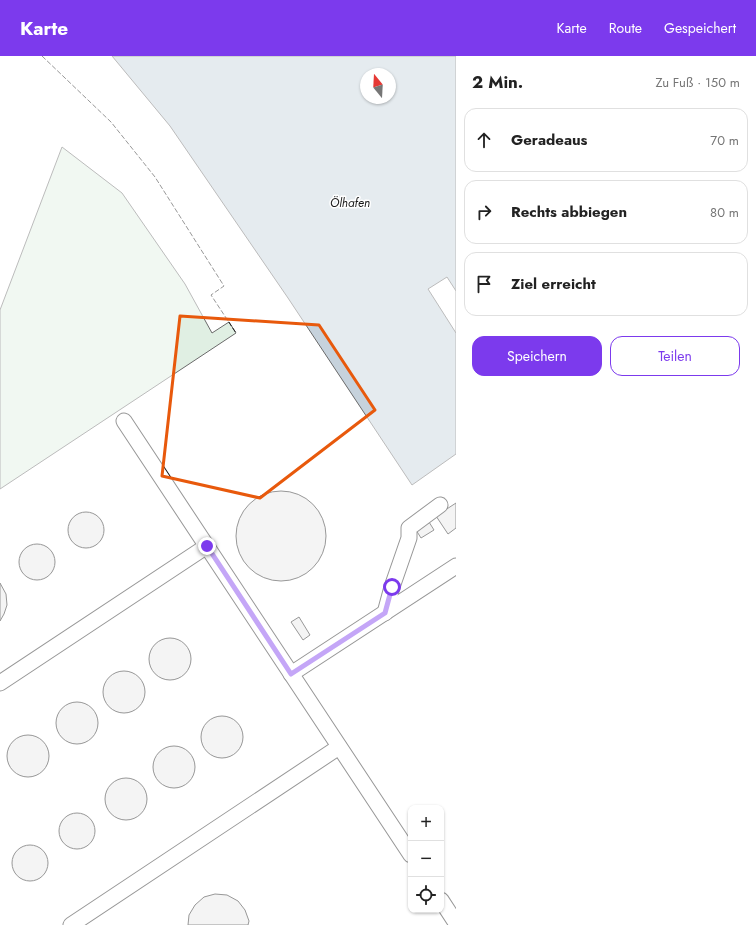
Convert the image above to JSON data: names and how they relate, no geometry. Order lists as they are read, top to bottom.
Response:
{
  "water": ["Ölhafen"],
  "north": "top",
  "page": {
    "header": "Karte",
    "nav": ["Karte", "Route", "Gespeichert"],
    "heading": ["2 Min.", "Zu Fuß · 150 m"],
    "list": [
      ["Geradeaus", "70 m"],
      ["Rechts abbiegen", "80 m"],
      "Ziel erreicht"
    ],
    "buttons": ["Speichern", "Teilen"],
    "map_buttons": ["+", "−"]
  }
}
